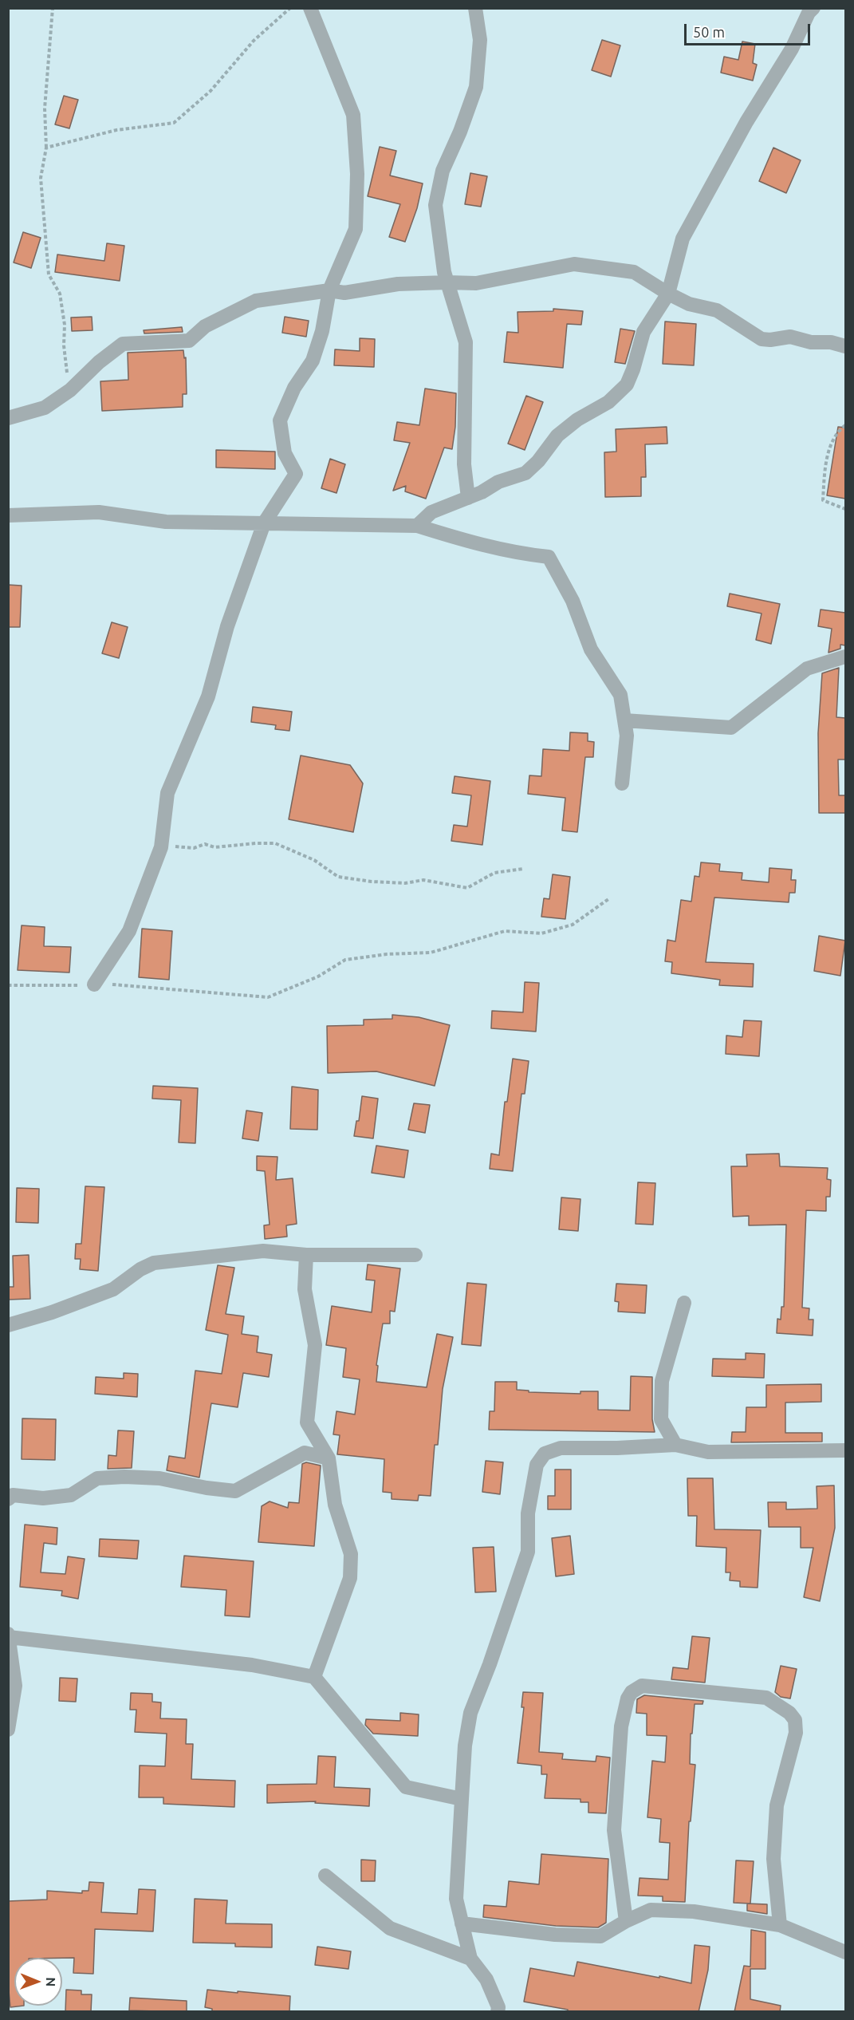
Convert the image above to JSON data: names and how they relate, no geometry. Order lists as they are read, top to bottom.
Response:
{
  "scale_bar": "50 m",
  "north": "right"
}
